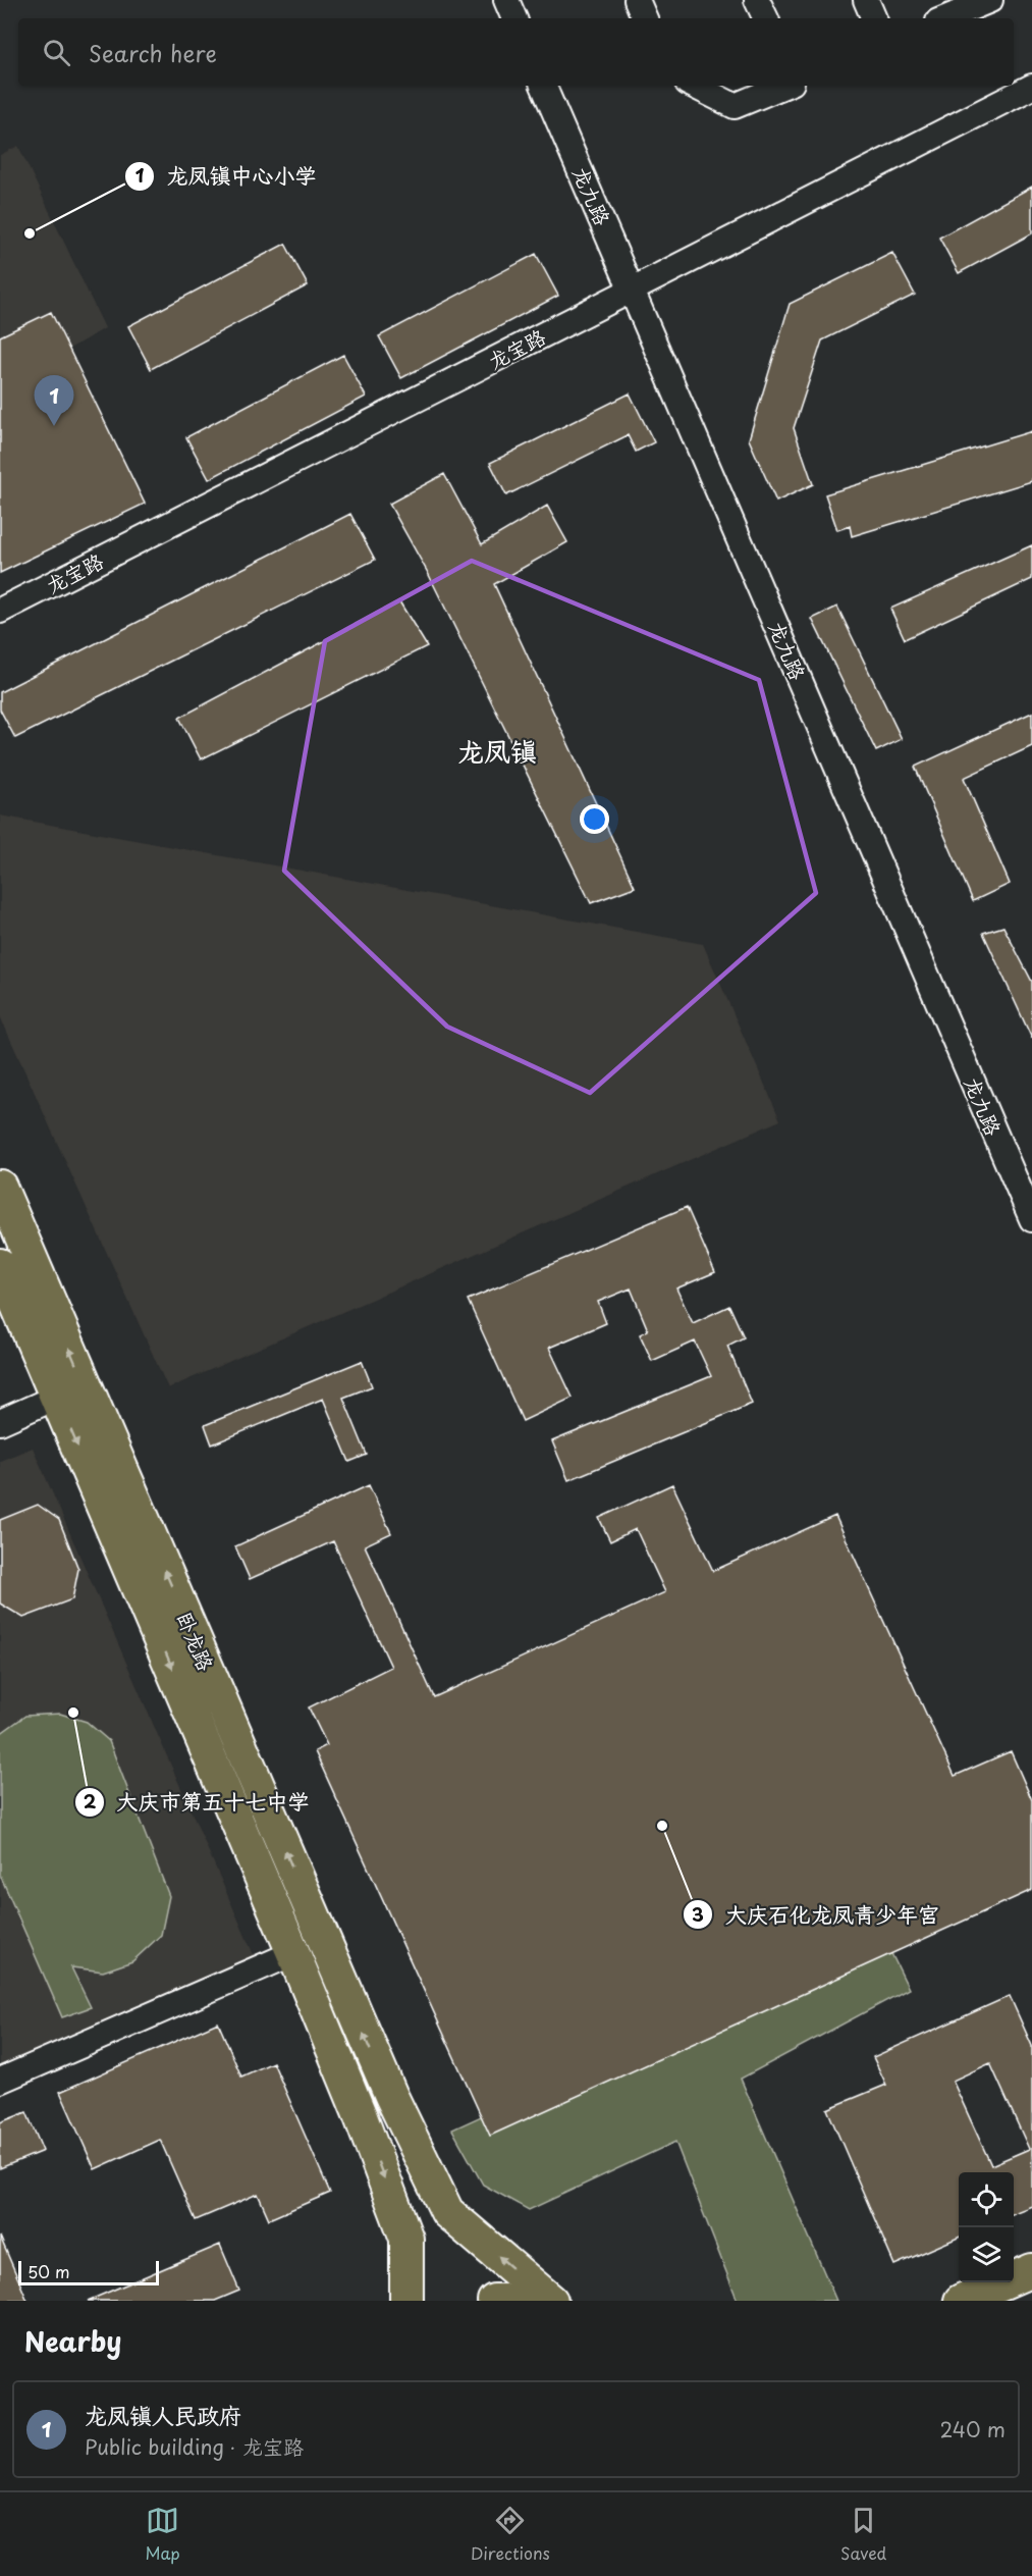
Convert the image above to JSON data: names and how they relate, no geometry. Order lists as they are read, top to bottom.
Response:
{
  "streets": {
    "main road": ["卧龙路"],
    "street": ["龙九路", "龙宝路"]
  },
  "crossings": [
    ["龙九路", "龙宝路"]
  ],
  "districts": ["龙凤镇"],
  "places": ["龙凤镇中心小学", "大庆市第五十七中学", "大庆石化龙凤青少年宫"],
  "scale_bar": "50 m",
  "page": {
    "search": "Search here",
    "pins": "1",
    "scale": "50 m",
    "heading": "Nearby",
    "list": [
      {
        "mark": "1",
        "name": "龙凤镇人民政府",
        "note": "Public building · 龙宝路",
        "value": "240 m"
      }
    ],
    "nav": ["Map", "Directions", "Saved"]
  }
}
